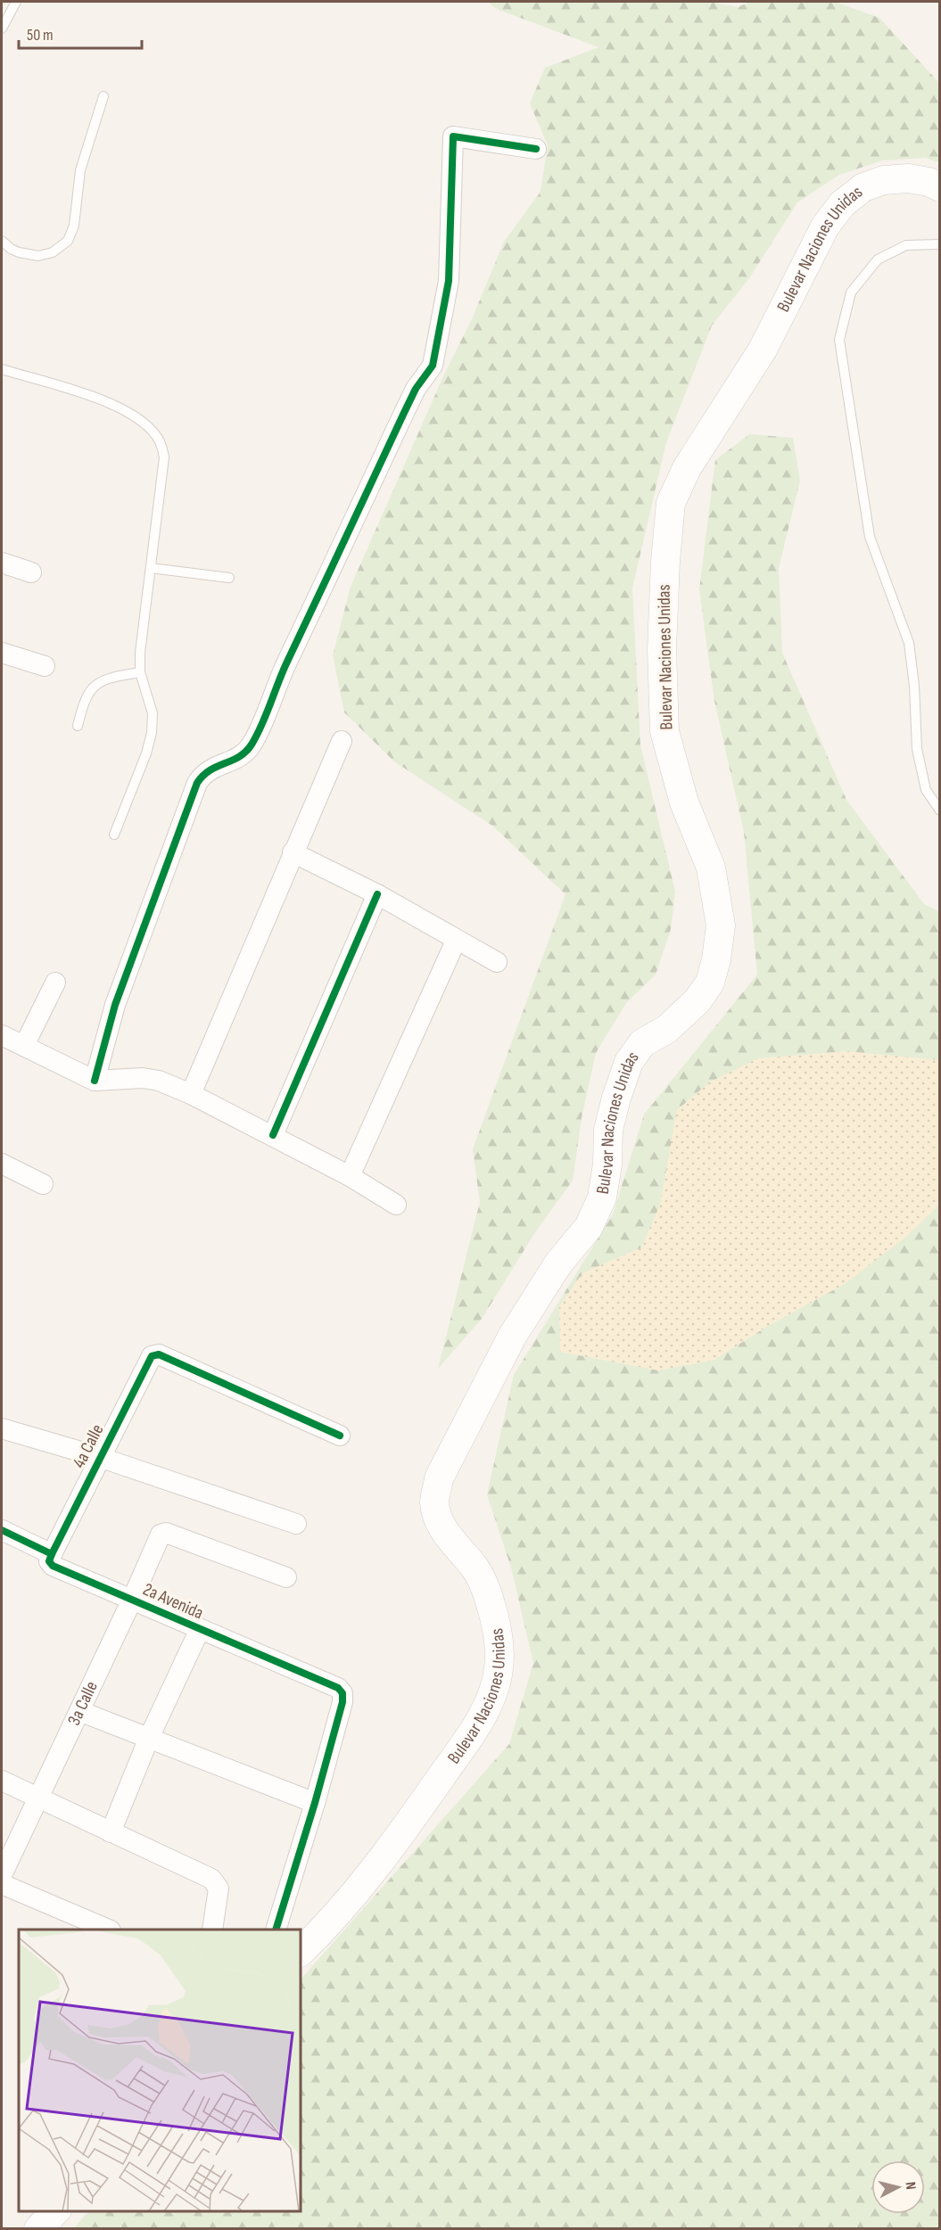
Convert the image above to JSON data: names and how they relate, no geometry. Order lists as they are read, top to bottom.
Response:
{
  "streets": {
    "main road": ["Bulevar Naciones Unidas"],
    "street": ["4a Calle", "2a Avenida", "3a Calle"]
  },
  "crossings": [
    ["4a Calle", "2a Avenida"],
    ["2a Avenida", "3a Calle"]
  ],
  "scale_bar": "50 m",
  "north": "right"
}
